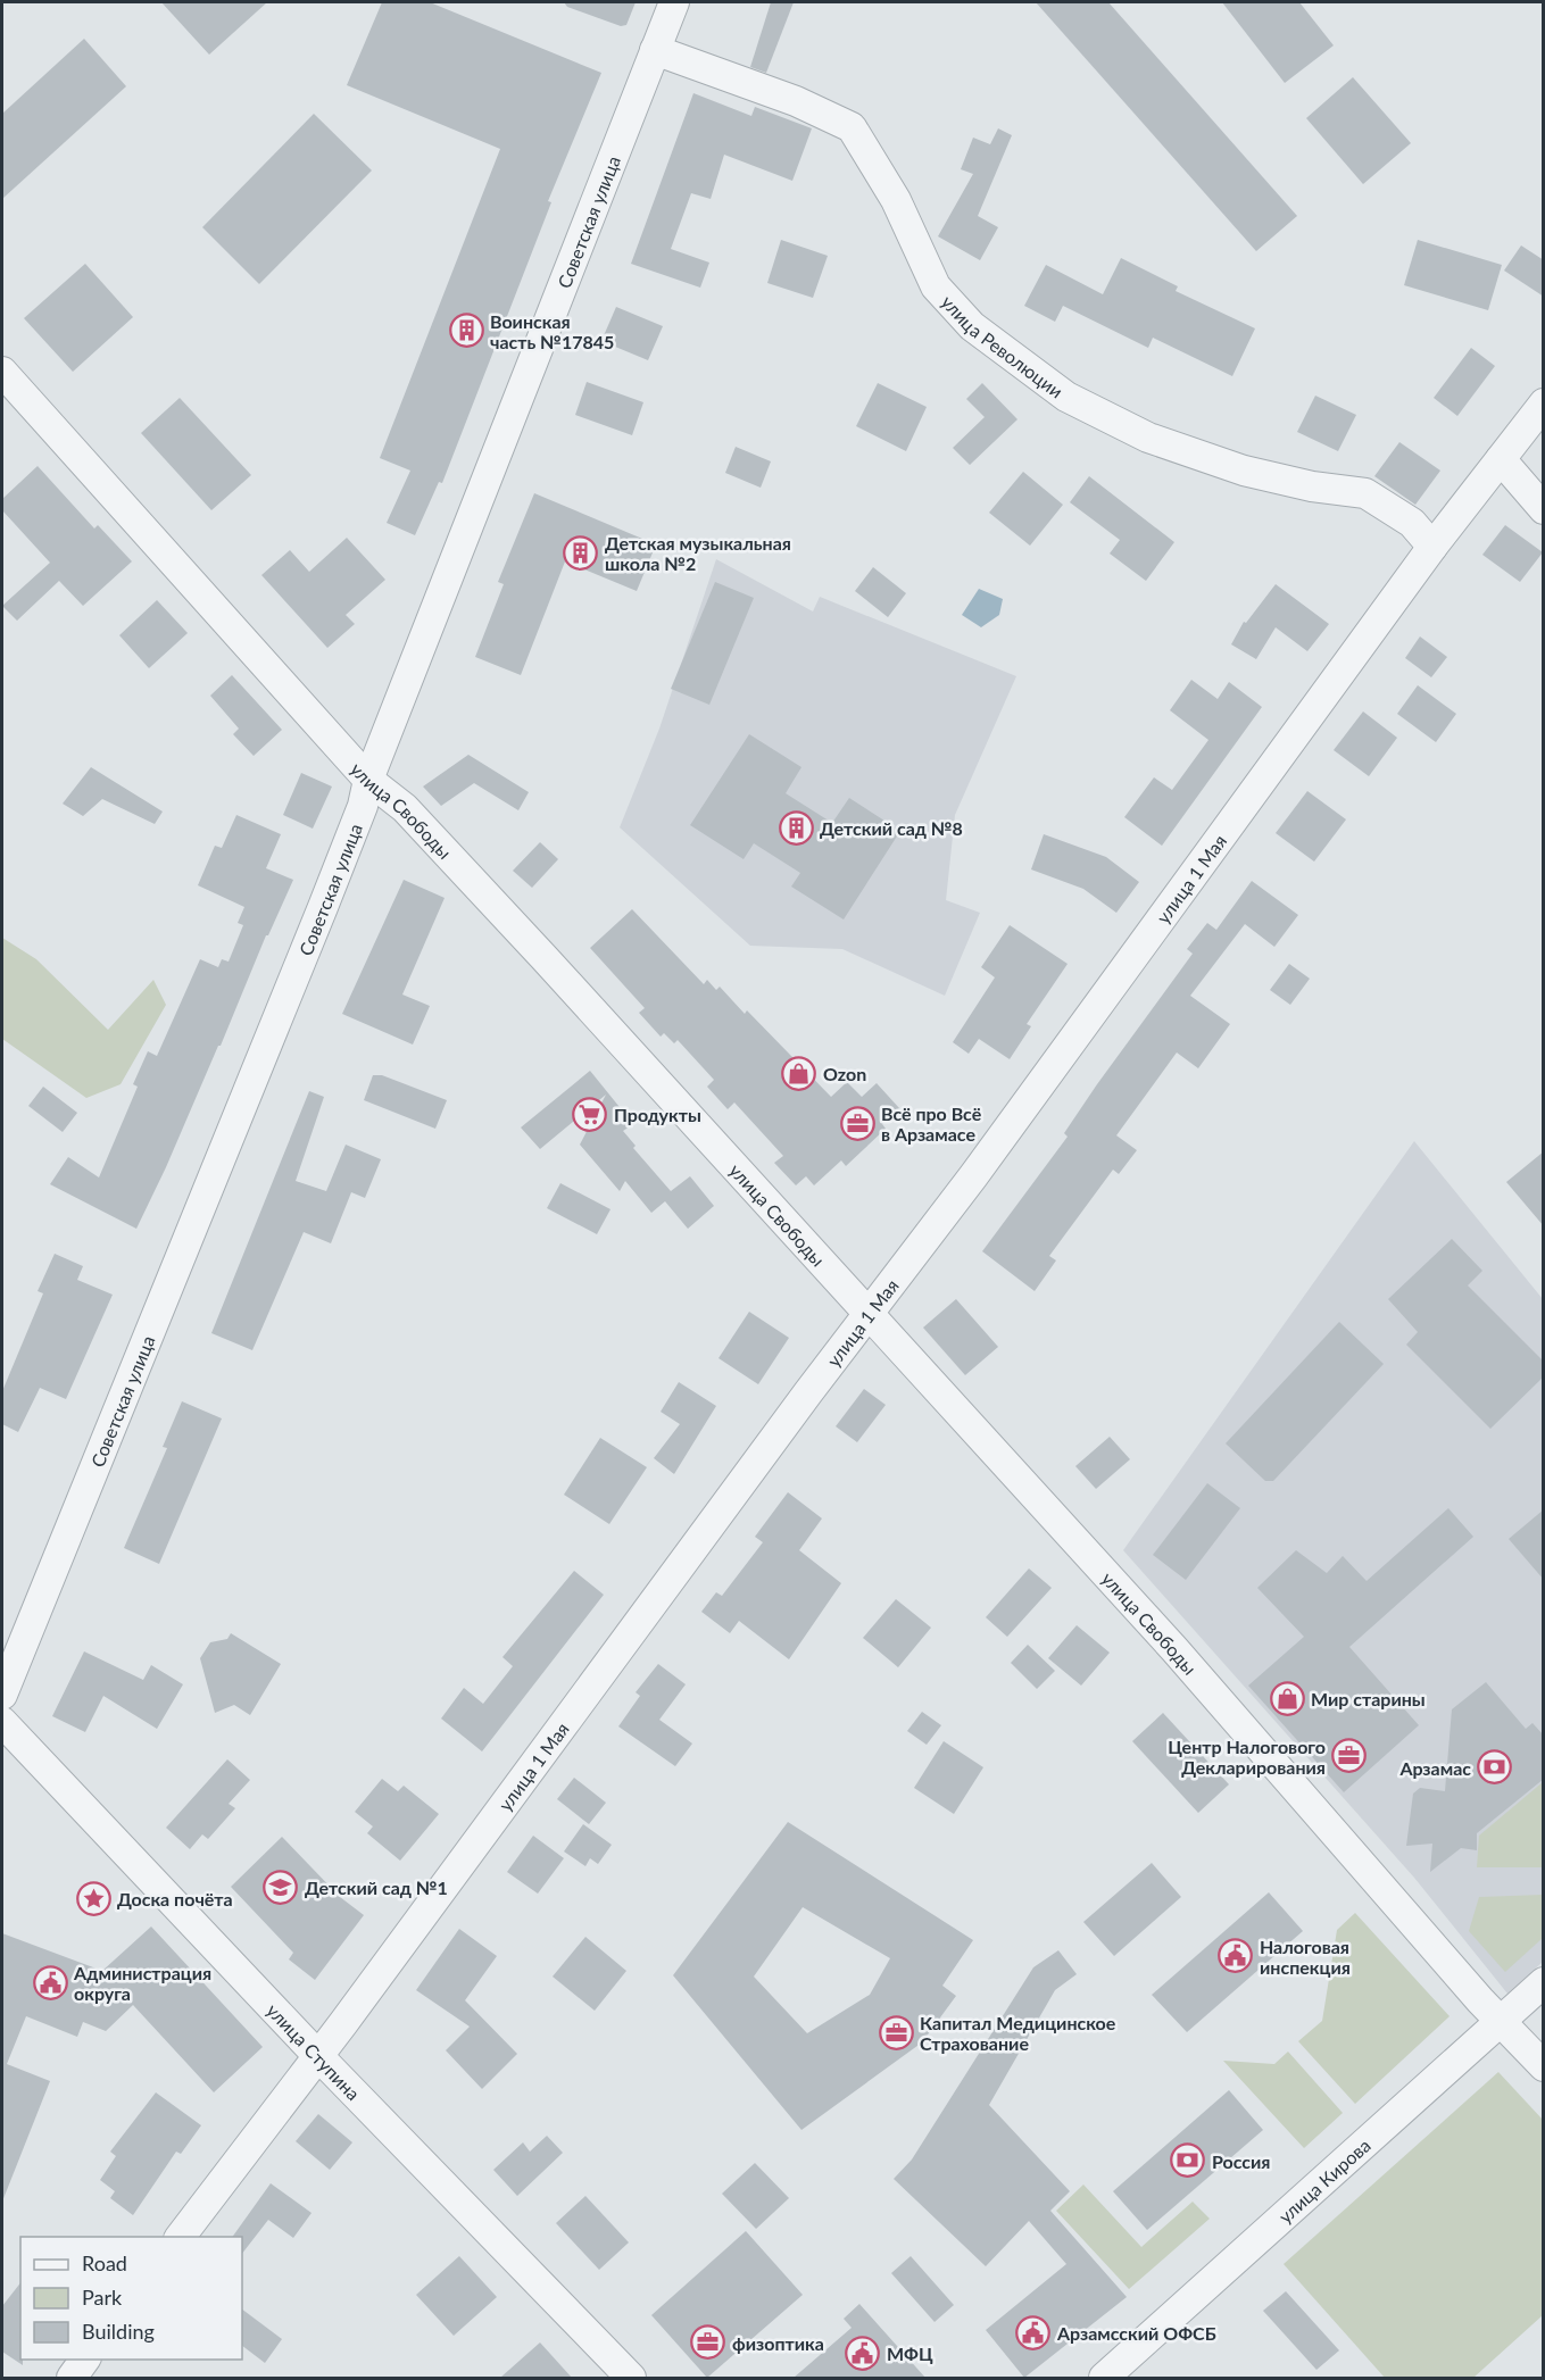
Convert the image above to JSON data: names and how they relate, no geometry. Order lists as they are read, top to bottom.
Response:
{
  "streets": {
    "street": [
      "Советская улица",
      "улица Революции",
      "улица Свободы",
      "улица 1 Мая",
      "улица Ступина",
      "улица Кирова"
    ]
  },
  "crossings": [
    ["Советская улица", "улица Революции"],
    ["Советская улица", "улица Свободы"],
    ["улица Революции", "улица 1 Мая"],
    ["улица Свободы", "улица 1 Мая"],
    ["улица Свободы", "улица Кирова"],
    ["улица 1 Мая", "улица Ступина"]
  ],
  "places": {
    "building": ["Воинская часть №17845", "Детская музыкальная школа №2", "Детский сад №8"],
    "shop": ["Ozon", "Мир старины"],
    "supermarket": ["Продукты"],
    "office": [
      "Всё про Всё в Арзамасе",
      "Центр Налогового Декларирования",
      "Капитал Медицинское Страхование",
      "физоптика"
    ],
    "bank": ["Арзамас", "Россия"],
    "school or university": ["Детский сад №1"],
    "place": ["Доска почёта"],
    "public building": [
      "Налоговая инспекция",
      "Администрация округа",
      "Арзамсский ОФСБ",
      "МФЦ"
    ]
  },
  "legend": ["Road", "Park", "Building"]
}
